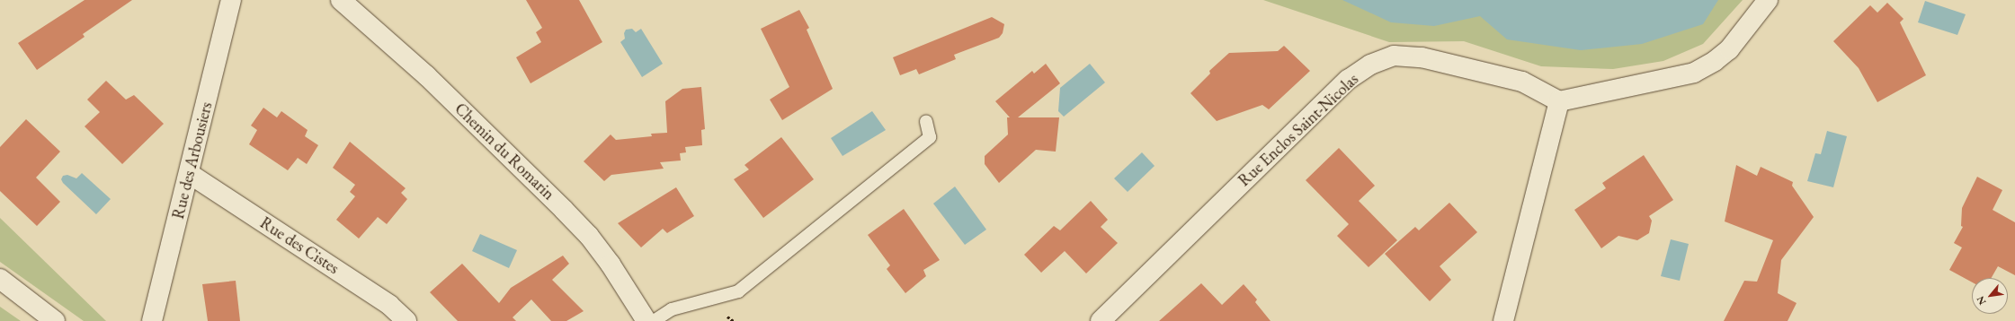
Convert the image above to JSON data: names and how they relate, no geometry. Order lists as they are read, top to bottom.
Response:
{
  "streets": {
    "street": [
      "Rue Enclos Saint-Nicolas",
      "Chemin du Romarin",
      "Rue des Arbousiers",
      "Rue des Cistes"
    ]
  },
  "crossings": [
    ["Rue des Arbousiers", "Rue des Cistes"]
  ],
  "north": "bottom left"
}
